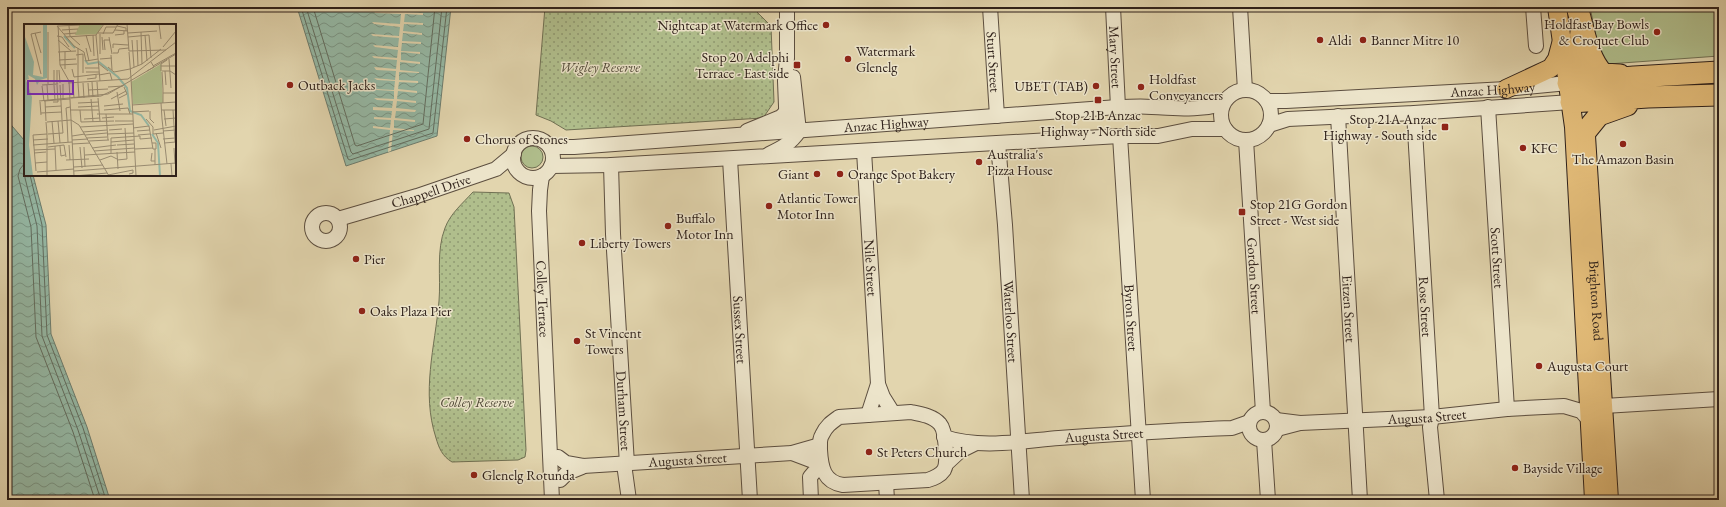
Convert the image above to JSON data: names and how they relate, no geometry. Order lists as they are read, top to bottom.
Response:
{
  "streets": {
    "highway": ["Anzac Highway"],
    "main road": ["Brighton Road"],
    "street": [
      "Mary Street",
      "Sturt Street",
      "Chappell Drive",
      "Scott Street",
      "Nile Street",
      "Gordon Street",
      "Colley Terrace",
      "Rose Street",
      "Eitzen Street",
      "Byron Street",
      "Waterloo Street",
      "Sussex Street",
      "Durham Street",
      "Augusta Street"
    ]
  },
  "crossings": [
    ["Mary Street", "Anzac Highway"],
    ["Sturt Street", "Anzac Highway"],
    ["Anzac Highway", "Chappell Drive"],
    ["Anzac Highway", "Scott Street"],
    ["Anzac Highway", "Nile Street"],
    ["Anzac Highway", "Gordon Street"],
    ["Anzac Highway", "Colley Terrace"],
    ["Anzac Highway", "Brighton Road"],
    ["Anzac Highway", "Rose Street"],
    ["Anzac Highway", "Eitzen Street"],
    ["Anzac Highway", "Byron Street"],
    ["Anzac Highway", "Waterloo Street"],
    ["Anzac Highway", "Sussex Street"],
    ["Anzac Highway", "Durham Street"],
    ["Chappell Drive", "Colley Terrace"],
    ["Scott Street", "Augusta Street"],
    ["Gordon Street", "Augusta Street"],
    ["Colley Terrace", "Augusta Street"],
    ["Brighton Road", "Augusta Street"],
    ["Rose Street", "Augusta Street"],
    ["Eitzen Street", "Augusta Street"],
    ["Byron Street", "Augusta Street"],
    ["Waterloo Street", "Augusta Street"],
    ["Sussex Street", "Augusta Street"],
    ["Durham Street", "Augusta Street"]
  ],
  "parks": ["Wigley Reserve", "Colley Reserve"],
  "places": {
    "other": [
      "Nightcap at Watermark Office",
      "Holdfast Bay Bowls & Croquet Club",
      "Aldi",
      "Banner Mitre 10",
      "Watermark Glenelg",
      "Outback Jacks",
      "UBET (TAB)",
      "Holdfast Conveyancers",
      "Chorus of Stones",
      "The Amazon Basin",
      "KFC",
      "Australia's Pizza House",
      "Giant",
      "Orange Spot Bakery",
      "Atlantic Tower Motor Inn",
      "Buffalo Motor Inn",
      "Liberty Towers",
      "Pier",
      "Oaks Plaza Pier",
      "St Vincent Towers",
      "Augusta Court",
      "St Peters Church",
      "Bayside Village",
      "Glenelg Rotunda"
    ],
    "transit": [
      "Stop 20 Adelphi Terrace - East side",
      "Stop 21B Anzac Highway - North side",
      "Stop 21A Anzac Highway - South side",
      "Stop 21G Gordon Street - West side"
    ]
  }
}
